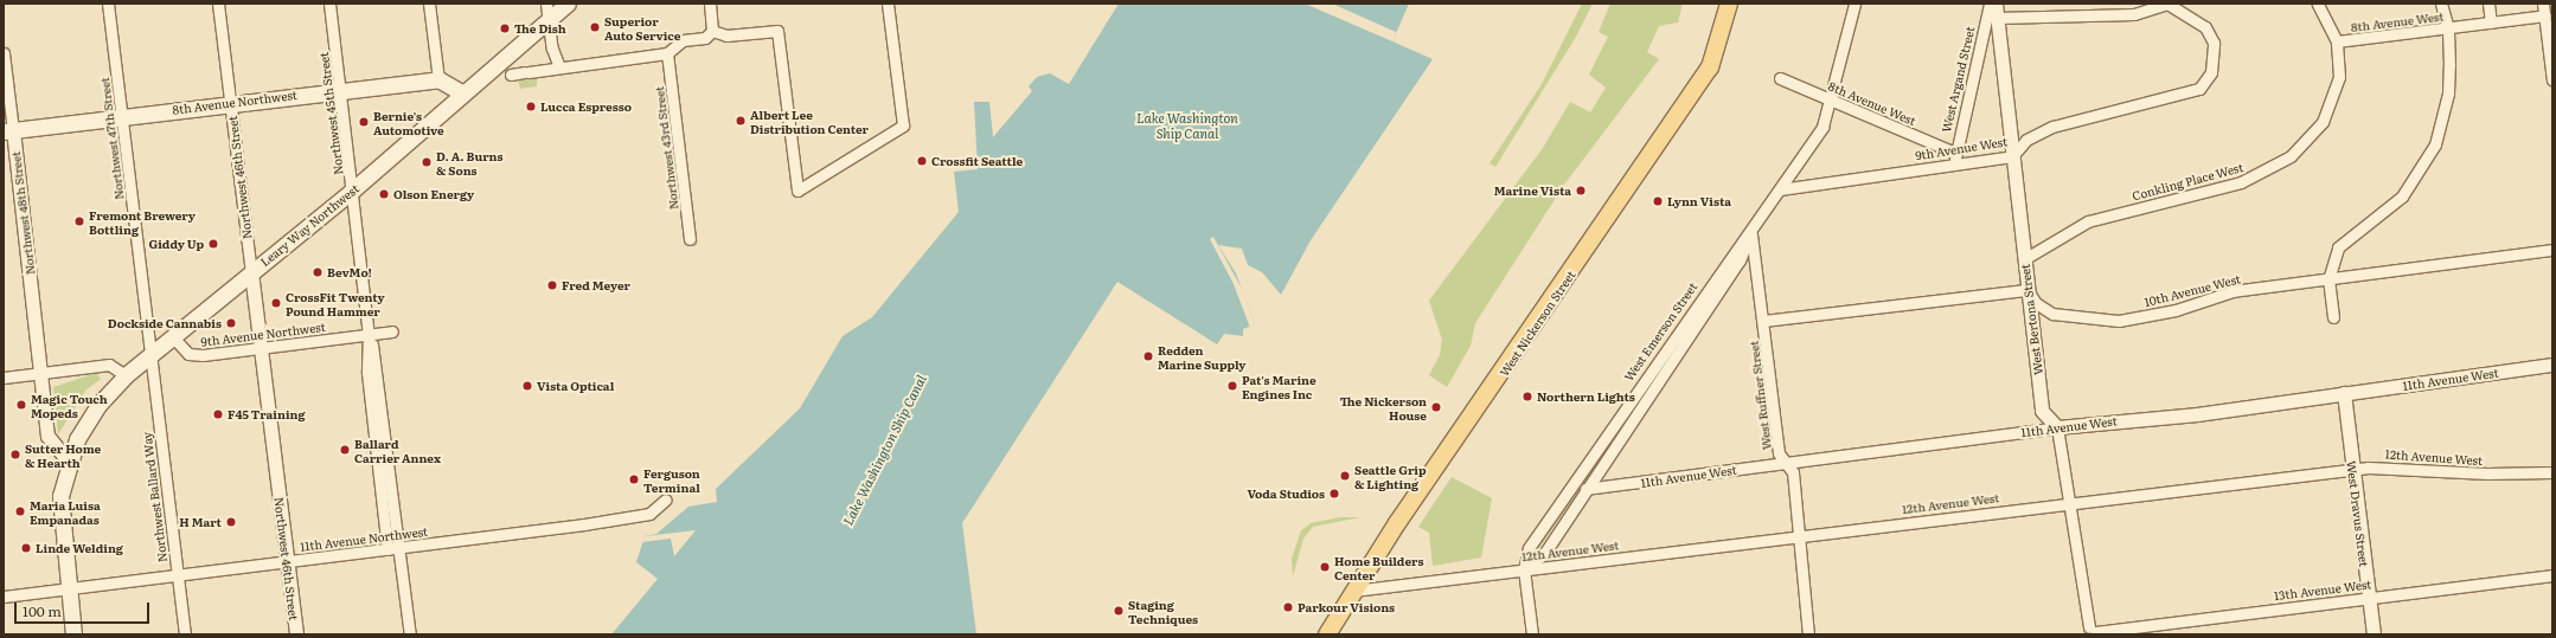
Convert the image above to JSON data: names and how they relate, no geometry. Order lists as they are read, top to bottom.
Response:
{
  "streets": {
    "main road": ["8th Avenue Northwest", "Leary Way Northwest", "West Nickerson Street"],
    "street": [
      "8th Avenue West",
      "West Argand Street",
      "Northwest 45th Street",
      "Northwest 47th Street",
      "Northwest 43rd Street",
      "9th Avenue West",
      "Northwest 46th Street",
      "Conkling Place West",
      "Northwest 48th Street",
      "10th Avenue West",
      "West Bertona Street",
      "West Emerson Street",
      "9th Avenue Northwest",
      "11th Avenue West",
      "West Ruffner Street",
      "12th Avenue West",
      "Northwest Ballard Way",
      "West Dravus Street",
      "11th Avenue Northwest",
      "13th Avenue West"
    ]
  },
  "crossings": [
    ["8th Avenue West", "West Argand Street"],
    ["8th Avenue West", "9th Avenue West"],
    ["8th Avenue West", "Conkling Place West"],
    ["8th Avenue West", "West Emerson Street"],
    ["West Argand Street", "9th Avenue West"],
    ["8th Avenue Northwest", "Northwest 45th Street"],
    ["8th Avenue Northwest", "Northwest 47th Street"],
    ["8th Avenue Northwest", "Northwest 46th Street"],
    ["8th Avenue Northwest", "Northwest 48th Street"],
    ["Northwest 45th Street", "Leary Way Northwest"],
    ["Northwest 45th Street", "9th Avenue Northwest"],
    ["Northwest 45th Street", "11th Avenue Northwest"],
    ["Northwest 47th Street", "Leary Way Northwest"],
    ["Northwest 47th Street", "Northwest Ballard Way"],
    ["9th Avenue West", "West Bertona Street"],
    ["9th Avenue West", "West Emerson Street"],
    ["Northwest 46th Street", "Leary Way Northwest"],
    ["Northwest 46th Street", "9th Avenue Northwest"],
    ["Northwest 46th Street", "11th Avenue Northwest"],
    ["Conkling Place West", "West Bertona Street"],
    ["Northwest 48th Street", "Leary Way Northwest"],
    ["Leary Way Northwest", "9th Avenue Northwest"],
    ["Leary Way Northwest", "Northwest Ballard Way"],
    ["Leary Way Northwest", "11th Avenue Northwest"],
    ["10th Avenue West", "West Bertona Street"],
    ["West Bertona Street", "11th Avenue West"],
    ["West Nickerson Street", "12th Avenue West"],
    ["West Emerson Street", "11th Avenue West"],
    ["West Emerson Street", "West Ruffner Street"],
    ["West Emerson Street", "12th Avenue West"],
    ["11th Avenue West", "West Ruffner Street"],
    ["11th Avenue West", "West Dravus Street"],
    ["West Ruffner Street", "12th Avenue West"],
    ["12th Avenue West", "West Dravus Street"],
    ["Northwest Ballard Way", "11th Avenue Northwest"],
    ["West Dravus Street", "13th Avenue West"]
  ],
  "water": ["Lake Washington Ship Canal"],
  "places": [
    "Superior Auto Service",
    "The Dish",
    "Lucca Espresso",
    "Albert Lee Distribution Center",
    "Bernie's Automotive",
    "Crossfit Seattle",
    "D. A. Burns & Sons",
    "Marine Vista",
    "Olson Energy",
    "Lynn Vista",
    "Fremont Brewery Bottling",
    "Giddy Up",
    "BevMo!",
    "Fred Meyer",
    "CrossFit Twenty Pound Hammer",
    "Dockside Cannabis",
    "Redden Marine Supply",
    "Vista Optical",
    "Pat's Marine Engines Inc",
    "Northern Lights",
    "Magic Touch Mopeds",
    "The Nickerson House",
    "F45 Training",
    "Ballard Carrier Annex",
    "Sutter Home & Hearth",
    "Seattle Grip & Lighting",
    "Ferguson Terminal",
    "Voda Studios",
    "Maria Luisa Empanadas",
    "H Mart",
    "Linde Welding",
    "Home Builders Center",
    "Parkour Visions",
    "Staging Techniques"
  ],
  "scale_bar": "100 m"
}
